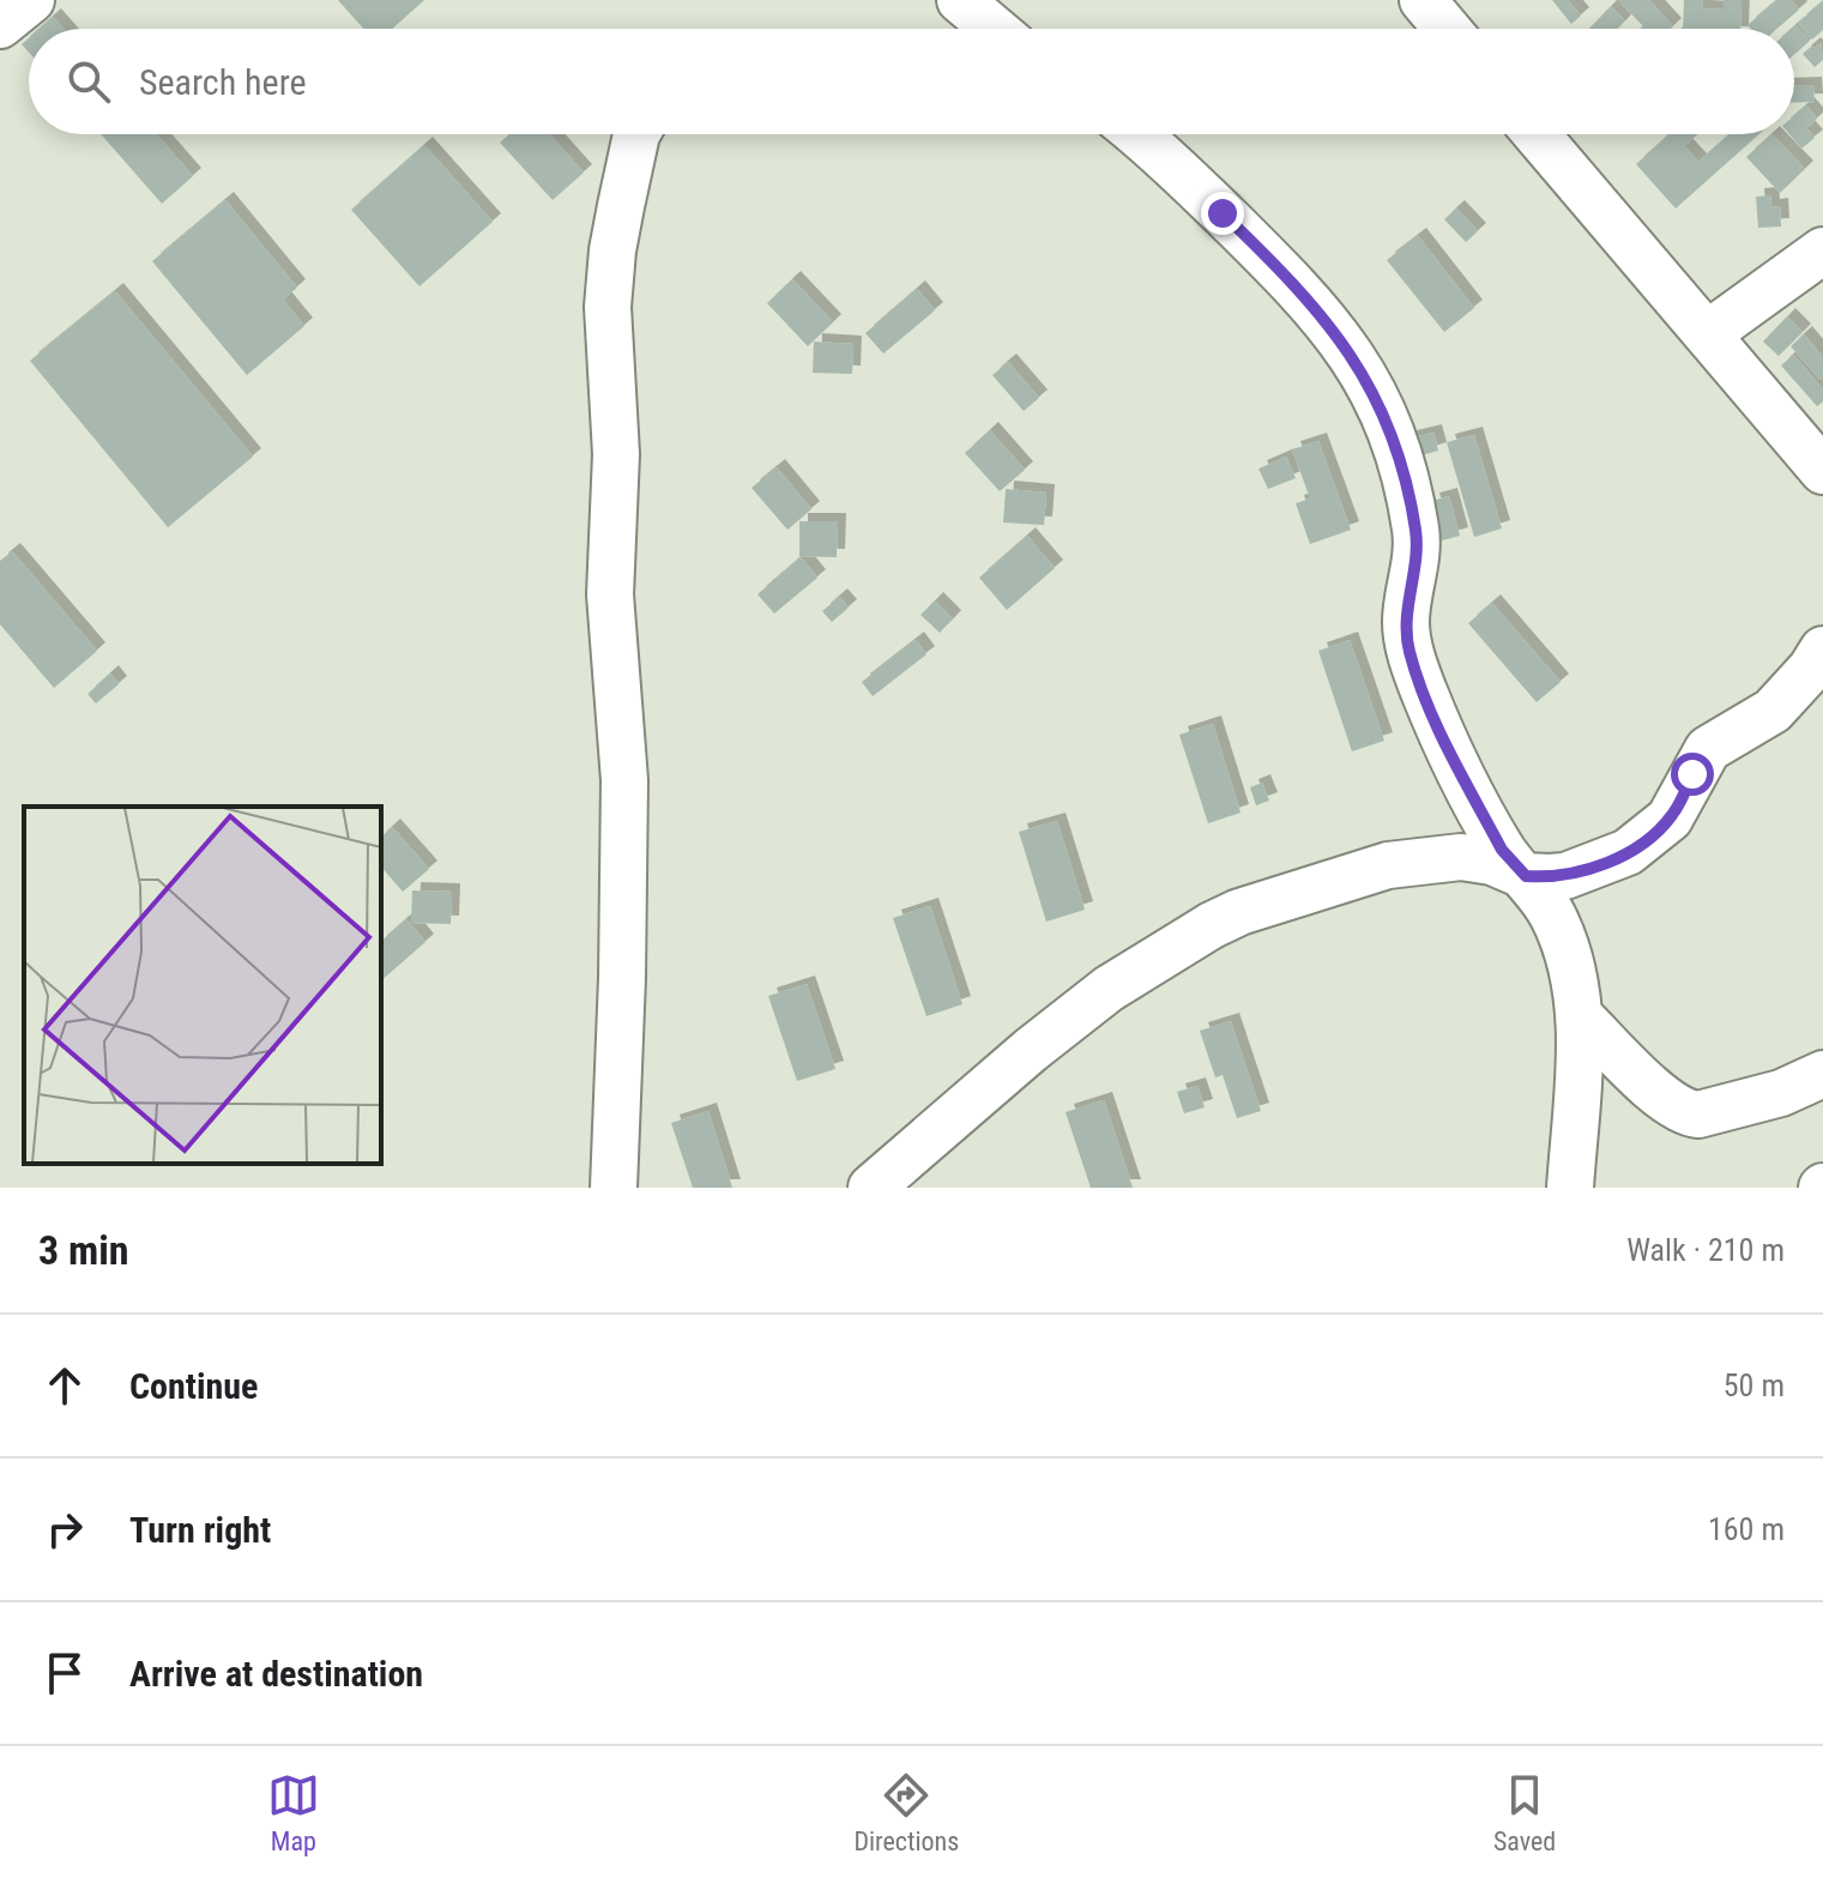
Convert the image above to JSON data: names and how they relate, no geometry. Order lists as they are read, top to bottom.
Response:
{
  "page": {
    "search": "Search here",
    "heading": ["3 min", "Walk · 210 m"],
    "list": [
      ["Continue", "50 m"],
      ["Turn right", "160 m"],
      "Arrive at destination"
    ],
    "nav": ["Map", "Directions", "Saved"]
  }
}
